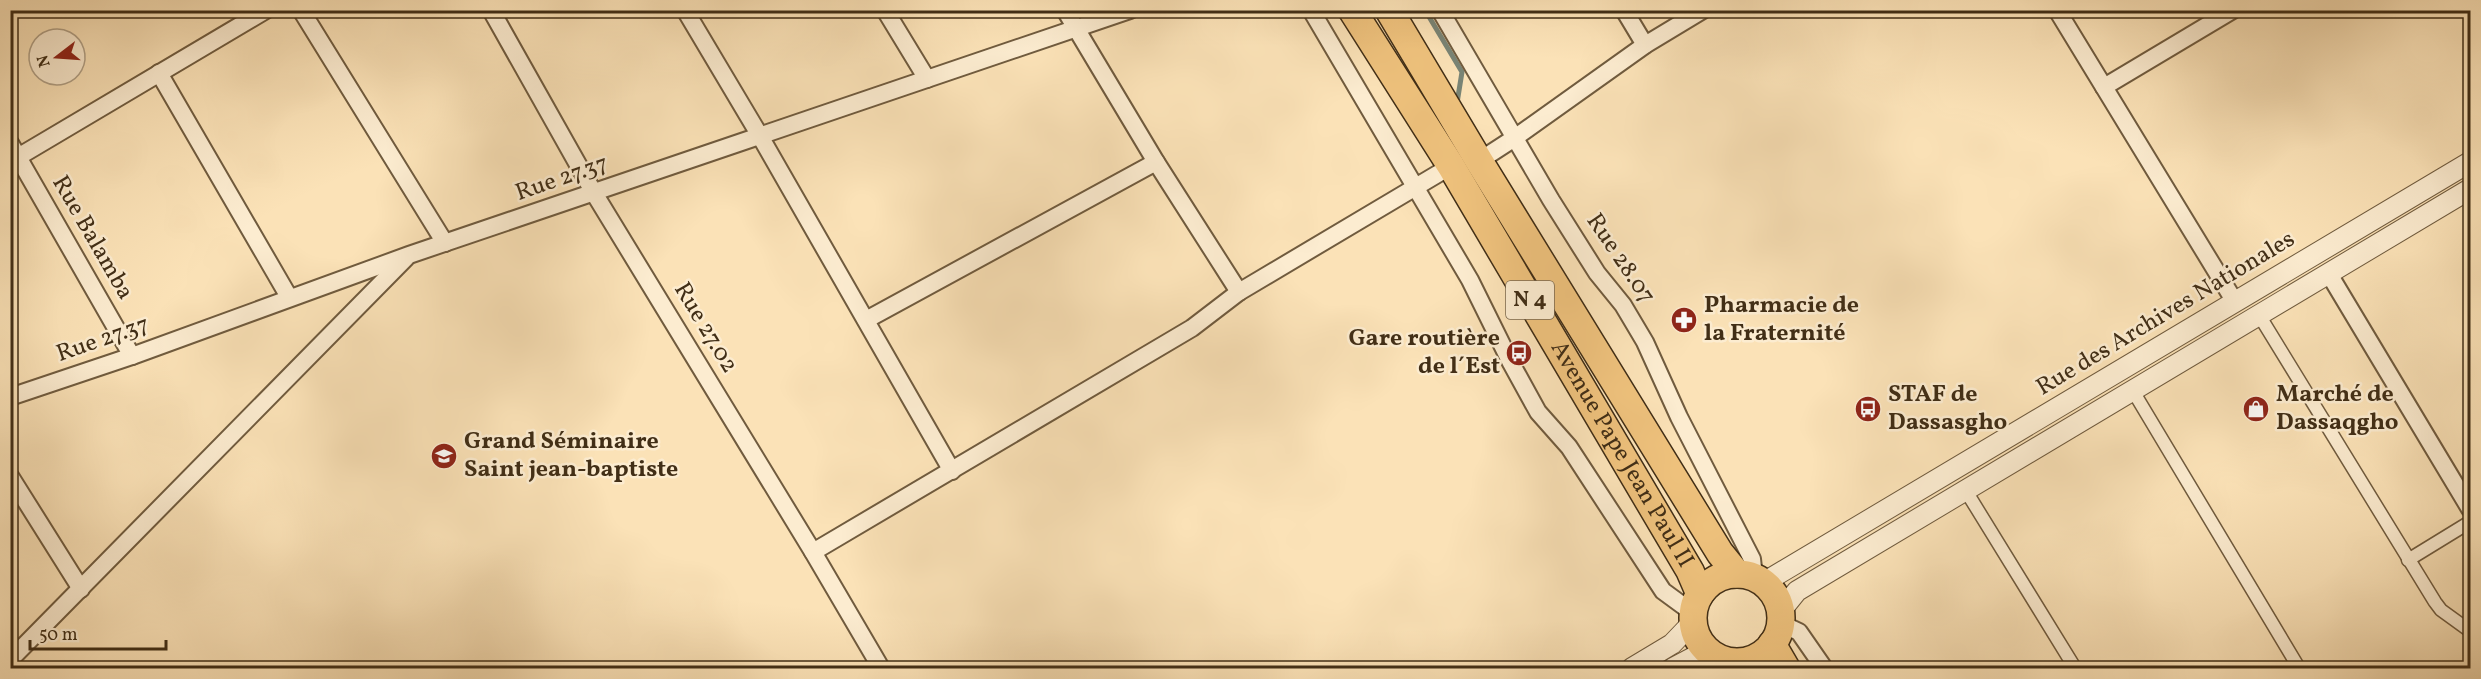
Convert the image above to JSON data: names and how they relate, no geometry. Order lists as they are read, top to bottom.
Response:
{
  "streets": {
    "highway": ["N 4", "Avenue Pape Jean Paul II"],
    "street": [
      "Rue 27.37",
      "Rue Balamba",
      "Rue 28.07",
      "Rue des Archives Nationales",
      "Rue 27.02"
    ]
  },
  "crossings": [
    ["Rue 27.37", "Rue Balamba"],
    ["Rue 27.37", "Rue 27.02"],
    ["Rue 28.07", "Rue des Archives Nationales"],
    ["Rue 28.07", "Avenue Pape Jean Paul II"],
    ["Rue des Archives Nationales", "Avenue Pape Jean Paul II"]
  ],
  "places": {
    "pharmacy": ["Pharmacie de la Fraternité"],
    "bus stop": ["Gare routière de l´Est", "STAF de Dassasgho"],
    "shop": ["Marché de Dassaqgho"],
    "school or university": ["Grand Séminaire Saint jean-baptiste"]
  },
  "scale_bar": "50 m",
  "north": "left"
}
